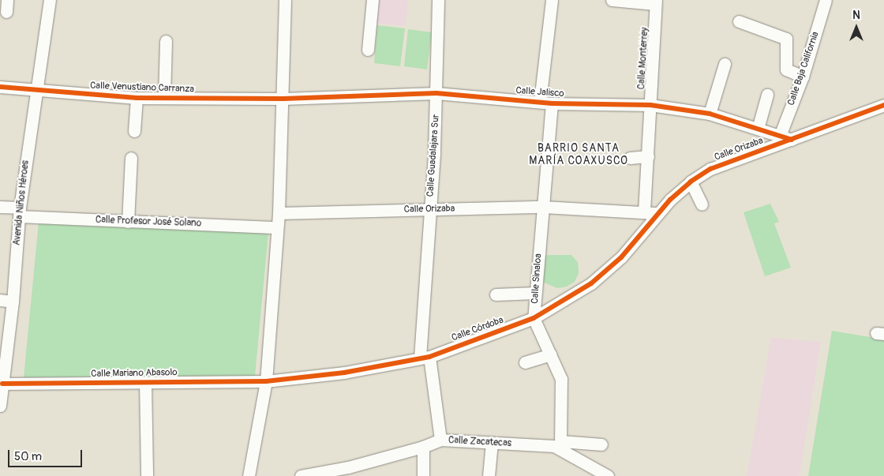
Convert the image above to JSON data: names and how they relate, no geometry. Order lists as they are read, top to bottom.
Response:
{
  "streets": {
    "street": [
      "Calle Monterrey",
      "Calle Baja California",
      "Calle Venustiano Carranza",
      "Calle Jalisco",
      "Calle Orizaba",
      "Calle Guadalajara Sur",
      "Avenida Niños Héroes",
      "Calle Profesor José Solano",
      "Calle Sinaloa",
      "Calle Córdoba",
      "Calle Mariano Abasolo",
      "Calle Zacatecas"
    ]
  },
  "crossings": [
    ["Calle Monterrey", "Calle Jalisco"],
    ["Calle Monterrey", "Calle Orizaba"],
    ["Calle Baja California", "Calle Jalisco"],
    ["Calle Venustiano Carranza", "Calle Jalisco"],
    ["Calle Venustiano Carranza", "Avenida Niños Héroes"],
    ["Calle Jalisco", "Calle Orizaba"],
    ["Calle Jalisco", "Calle Guadalajara Sur"],
    ["Calle Jalisco", "Calle Sinaloa"],
    ["Calle Orizaba", "Calle Guadalajara Sur"],
    ["Calle Orizaba", "Calle Sinaloa"],
    ["Calle Orizaba", "Calle Córdoba"],
    ["Calle Guadalajara Sur", "Calle Córdoba"],
    ["Calle Guadalajara Sur", "Calle Zacatecas"],
    ["Avenida Niños Héroes", "Calle Profesor José Solano"],
    ["Avenida Niños Héroes", "Calle Mariano Abasolo"],
    ["Calle Sinaloa", "Calle Córdoba"],
    ["Calle Sinaloa", "Calle Zacatecas"],
    ["Calle Córdoba", "Calle Mariano Abasolo"]
  ],
  "districts": ["BARRIO SANTA MARÍA COAXUSCO"],
  "scale_bar": "50 m",
  "north": "top"
}
